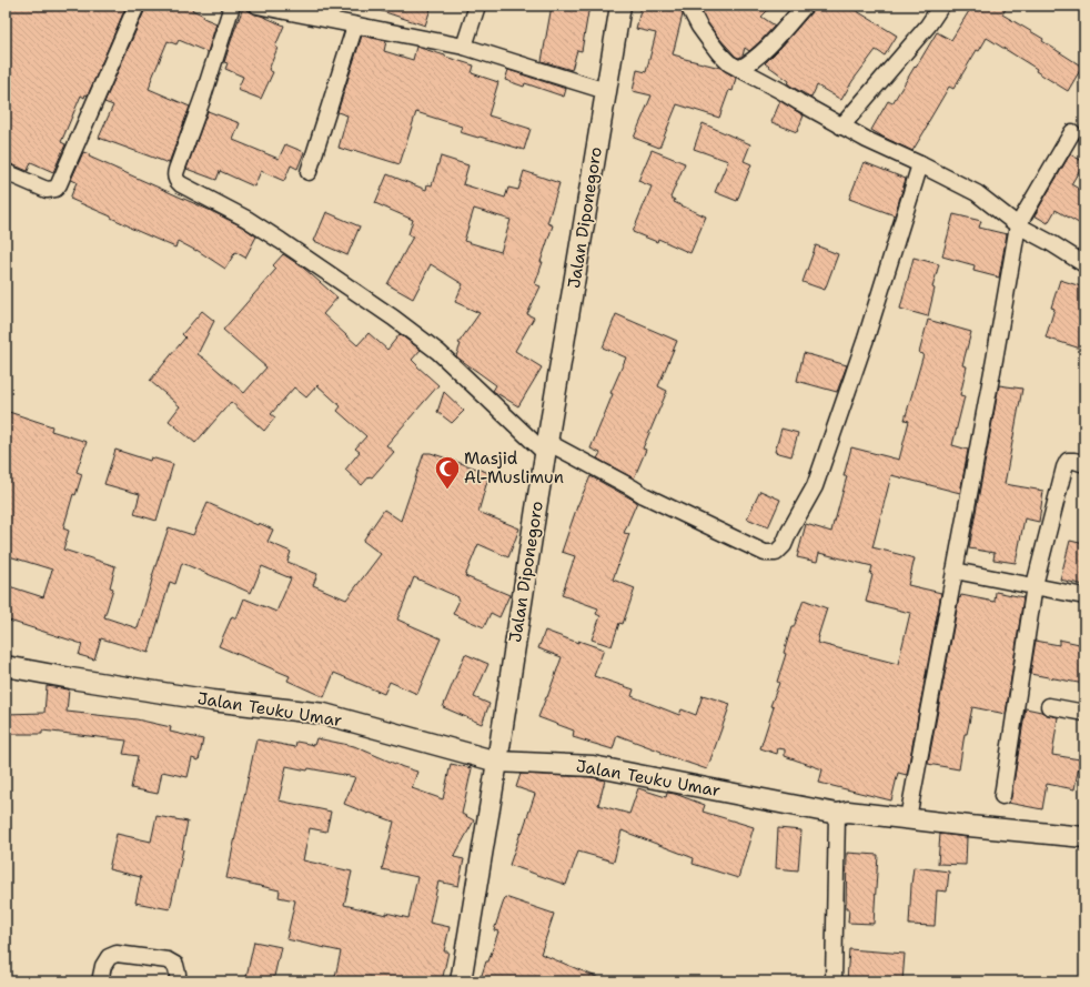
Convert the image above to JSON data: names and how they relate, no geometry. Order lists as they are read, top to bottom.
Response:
{
  "streets": {
    "street": ["Jalan Diponegoro", "Jalan Teuku Umar"]
  },
  "crossings": [
    ["Jalan Diponegoro", "Jalan Teuku Umar"]
  ],
  "places": {
    "mosque": ["Masjid Al-Muslimun"]
  }
}
